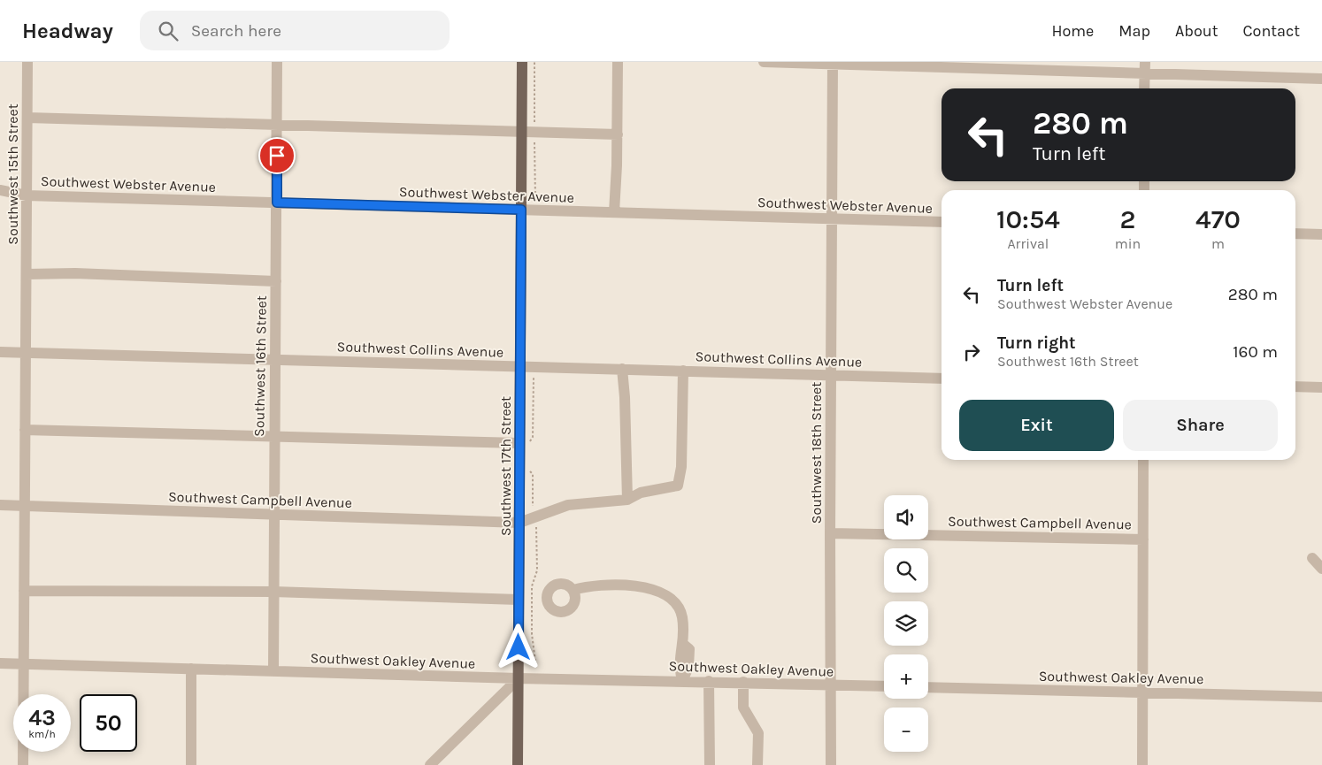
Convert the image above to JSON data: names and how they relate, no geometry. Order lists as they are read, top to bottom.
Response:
{
  "streets": {
    "main road": ["Southwest 17th Street"],
    "street": [
      "Southwest 15th Street",
      "Southwest Webster Avenue",
      "Southwest Collins Avenue",
      "Southwest 16th Street",
      "Southwest 18th Street",
      "Southwest Campbell Avenue",
      "Southwest Oakley Avenue"
    ]
  },
  "crossings": [
    ["Southwest 15th Street", "Southwest Webster Avenue"],
    ["Southwest 15th Street", "Southwest Collins Avenue"],
    ["Southwest 15th Street", "Southwest Campbell Avenue"],
    ["Southwest 15th Street", "Southwest Oakley Avenue"],
    ["Southwest Webster Avenue", "Southwest 16th Street"],
    ["Southwest Webster Avenue", "Southwest 18th Street"],
    ["Southwest Webster Avenue", "Southwest 17th Street"],
    ["Southwest Collins Avenue", "Southwest 16th Street"],
    ["Southwest Collins Avenue", "Southwest 18th Street"],
    ["Southwest Collins Avenue", "Southwest 17th Street"],
    ["Southwest 16th Street", "Southwest Campbell Avenue"],
    ["Southwest 16th Street", "Southwest Oakley Avenue"],
    ["Southwest 18th Street", "Southwest Campbell Avenue"],
    ["Southwest 18th Street", "Southwest Oakley Avenue"],
    ["Southwest 17th Street", "Southwest Campbell Avenue"],
    ["Southwest 17th Street", "Southwest Oakley Avenue"]
  ],
  "page": {
    "header": "Headway",
    "search": "Search here",
    "nav": [
      "Home",
      "Map",
      "About",
      "Contact"
    ],
    "turn": ["280 m", "Turn left"],
    "eta": [
      "10:54",
      "Arrival",
      "2",
      "min",
      "470",
      "m"
    ],
    "list": [
      {
        "name": "Turn left",
        "note": "Southwest Webster Avenue",
        "value": "280 m"
      },
      {
        "name": "Turn right",
        "note": "Southwest 16th Street",
        "value": "160 m"
      }
    ],
    "buttons": ["Exit", "Share"],
    "map_buttons": ["+", "−"],
    "speed": "43 km/h",
    "limit": "50"
  }
}
